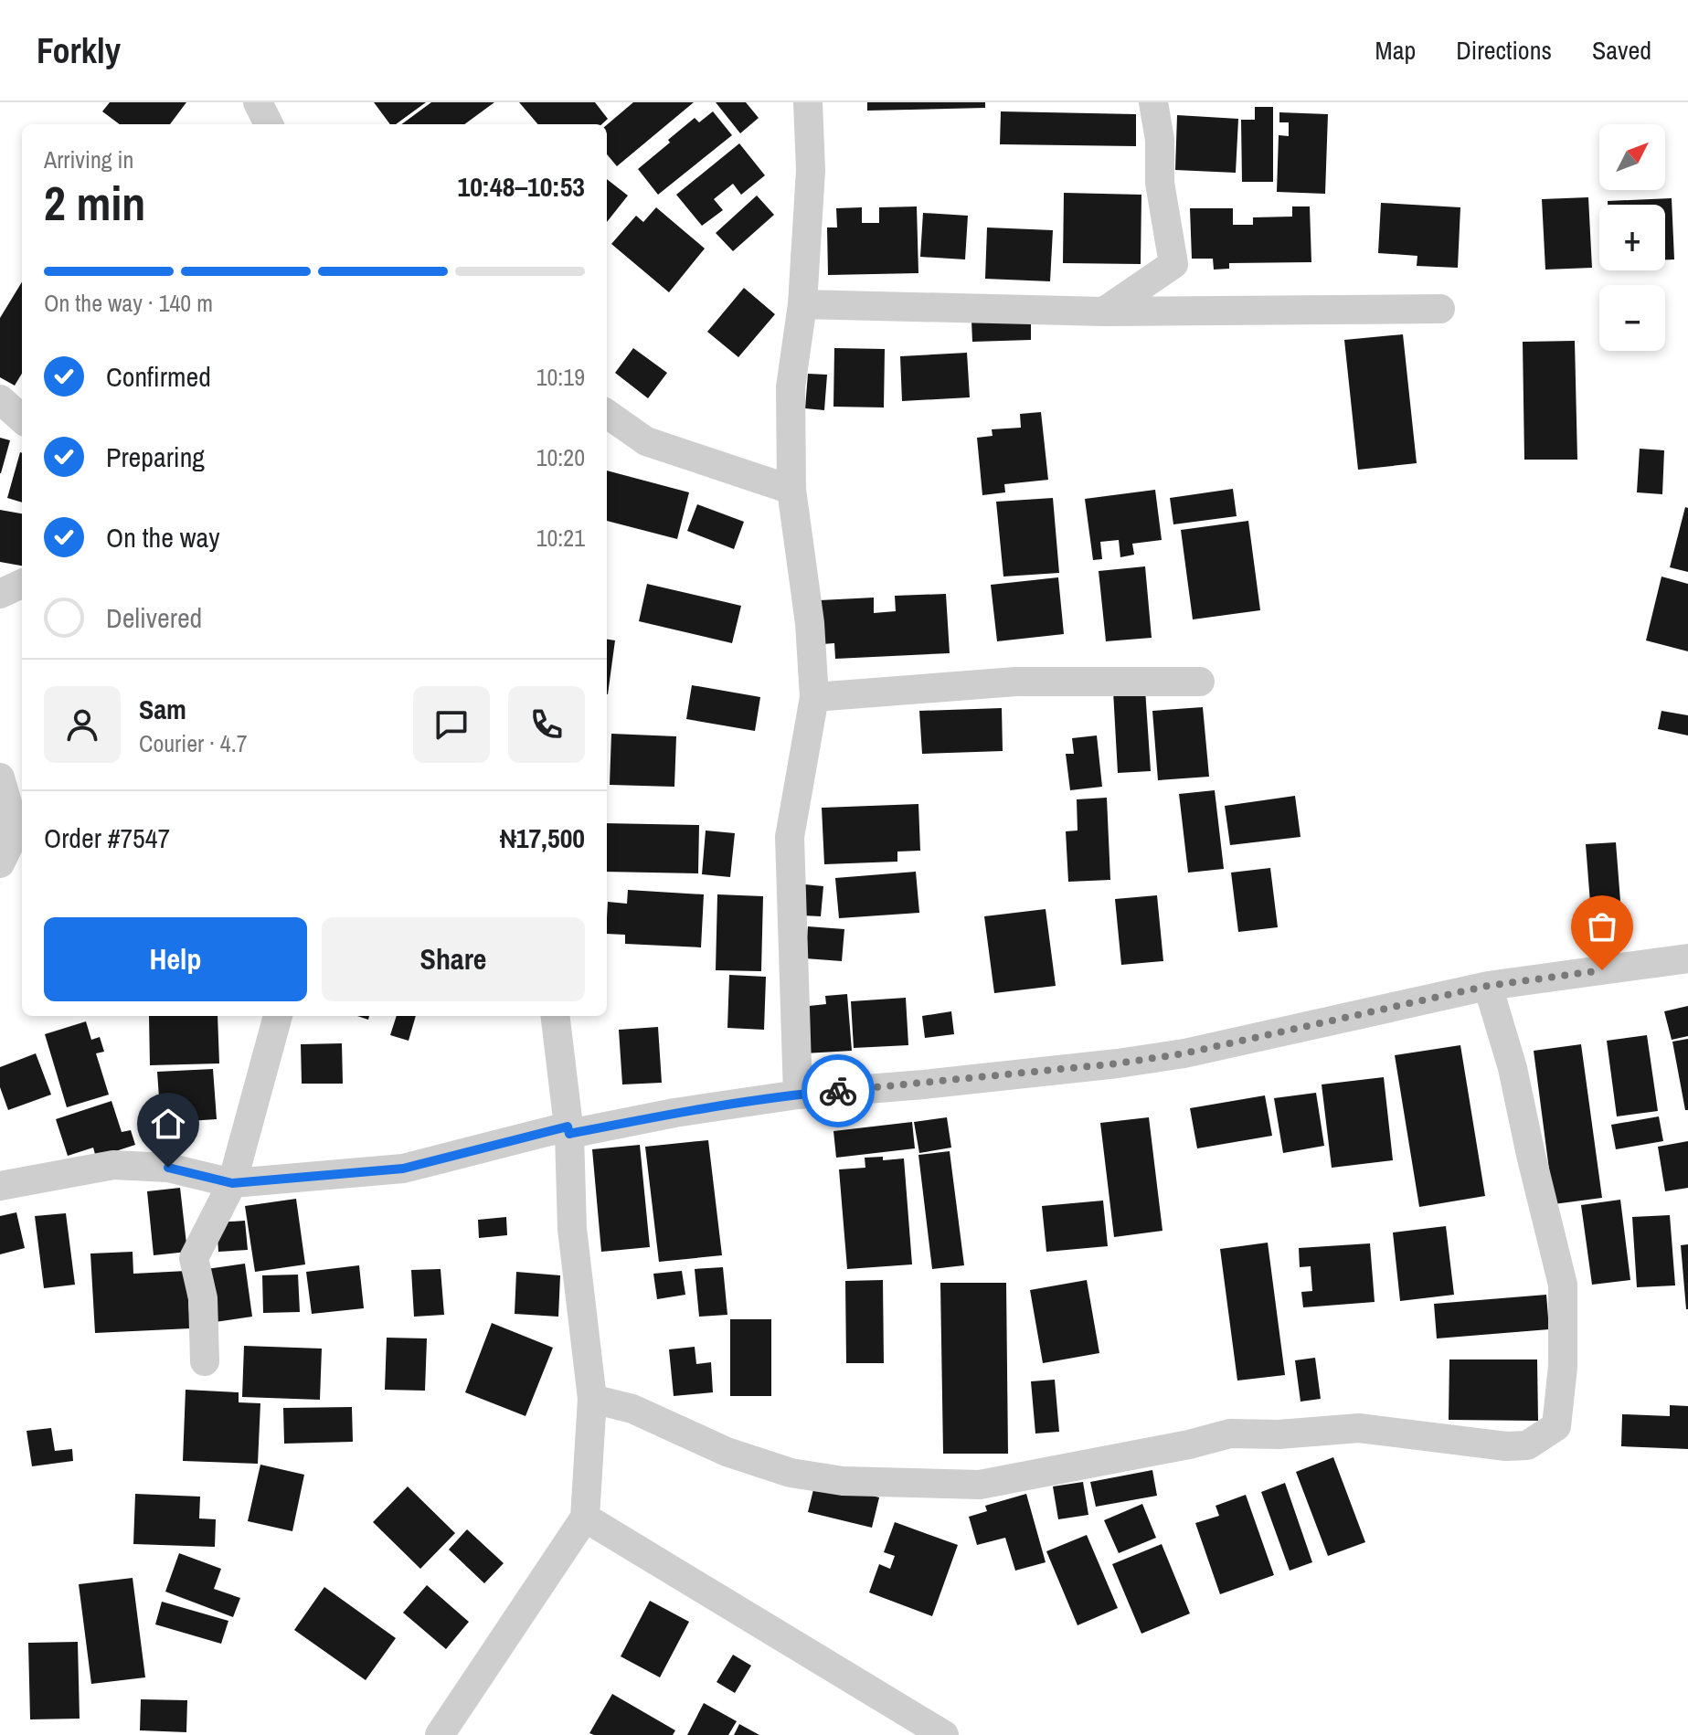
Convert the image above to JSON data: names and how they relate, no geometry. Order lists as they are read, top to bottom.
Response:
{
  "north": "top right",
  "page": {
    "header": "Forkly",
    "nav": ["Map", "Directions", "Saved"],
    "map_buttons": ["+", "−"],
    "heading": ["2 min", "Arriving in", "10:48–10:53"],
    "panel": [
      "Sam",
      "Courier · 4.7",
      "Order #7547",
      "₦17,500"
    ],
    "bar": "On the way · 140 m",
    "list": [
      ["Confirmed", "10:19"],
      ["Preparing", "10:20"],
      ["On the way", "10:21"],
      "Delivered"
    ],
    "buttons": ["Help", "Share"]
  }
}
